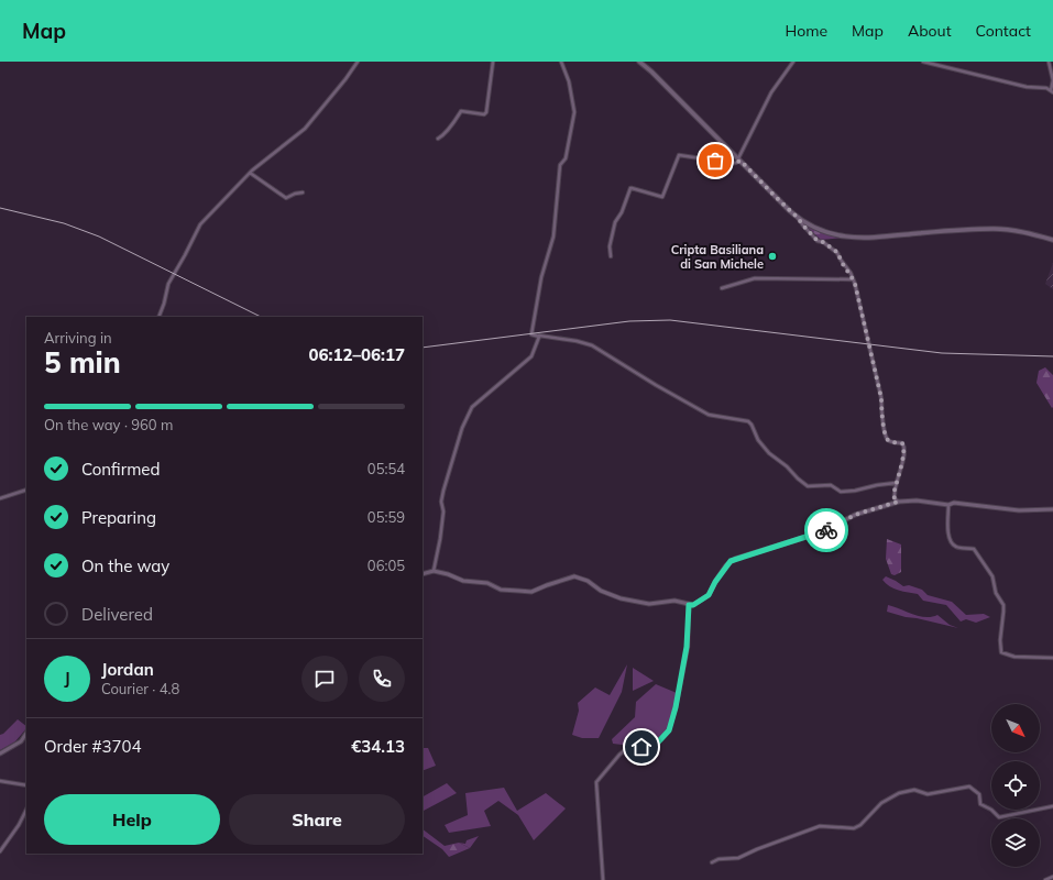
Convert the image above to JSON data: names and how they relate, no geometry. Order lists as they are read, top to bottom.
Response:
{
  "places": ["Cripta Basiliana di San Michele"],
  "north": "bottom right",
  "page": {
    "header": "Map",
    "nav": [
      "Home",
      "Map",
      "About",
      "Contact"
    ],
    "heading": ["5 min", "Arriving in", "06:12–06:17"],
    "panel": [
      "Jordan",
      "Courier · 4.8",
      "Order #3704",
      "€34.13"
    ],
    "bar": "On the way · 960 m",
    "list": [
      ["Confirmed", "05:54"],
      ["Preparing", "05:59"],
      ["On the way", "06:05"],
      "Delivered"
    ],
    "round": "J",
    "buttons": ["Help", "Share"]
  }
}
